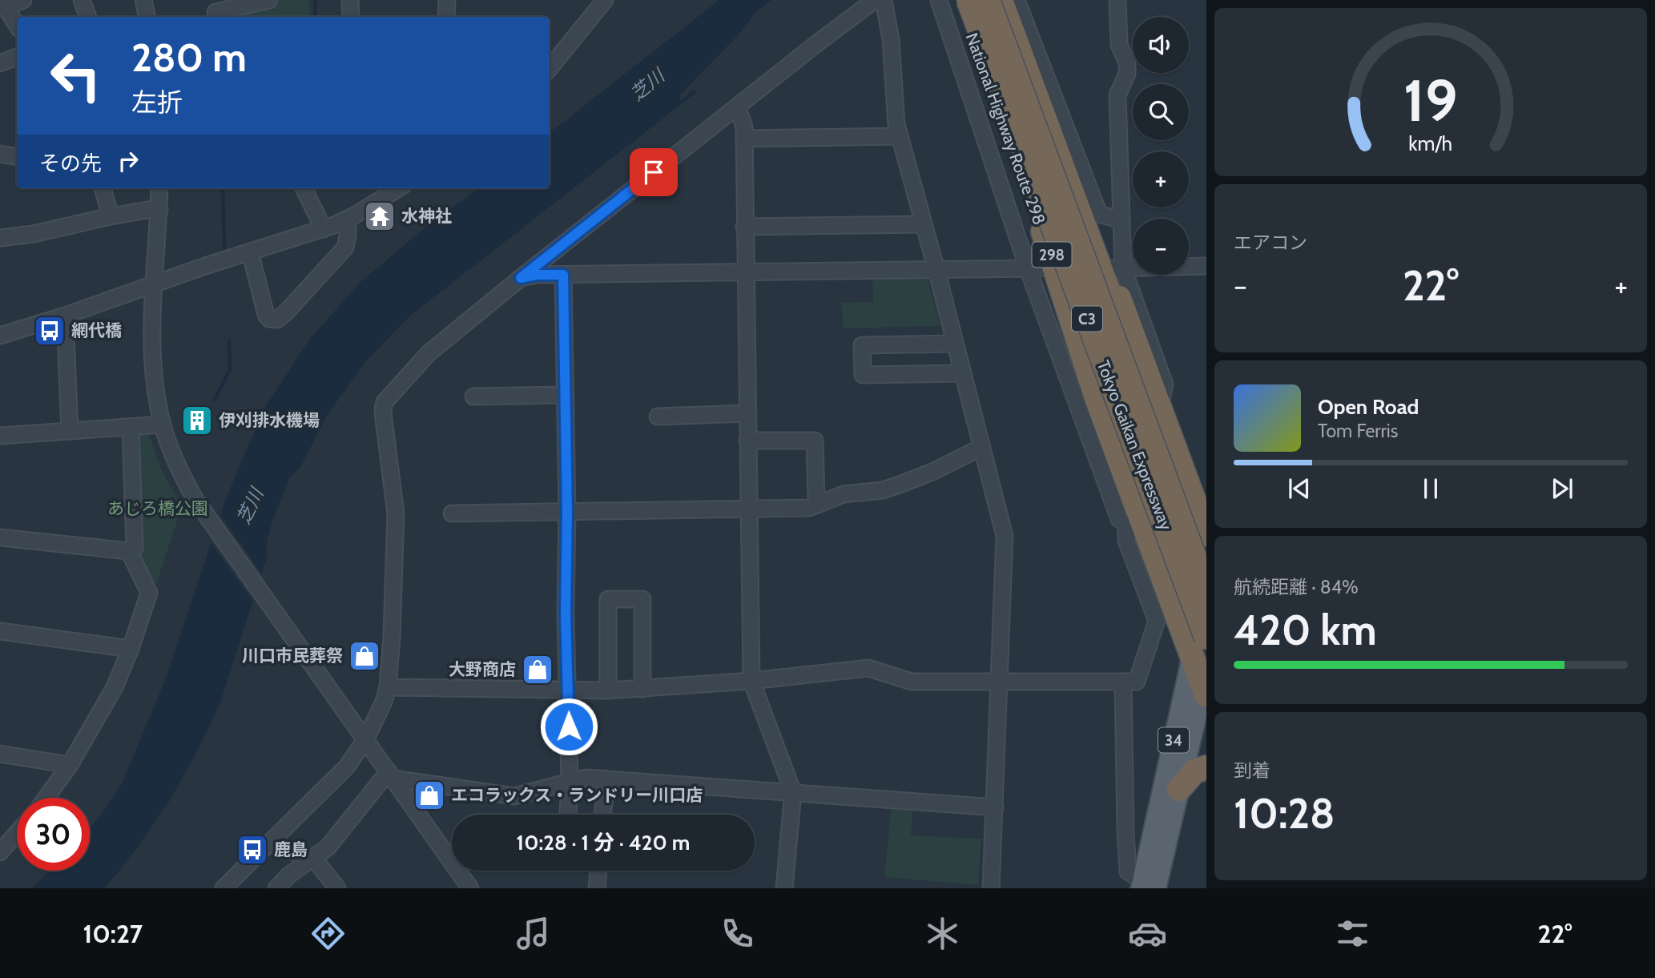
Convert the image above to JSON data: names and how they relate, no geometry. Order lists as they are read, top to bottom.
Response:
{
  "streets": {
    "highway": [
      "National Highway Route 298",
      "298",
      "C3",
      "Tokyo Gaikan Expressway"
    ],
    "main road": ["34"]
  },
  "crossings": [
    ["National Highway Route 298", "298"],
    ["298", "34"],
    ["Tokyo Gaikan Expressway", "34"]
  ],
  "water": ["芝川"],
  "parks": ["あじろ橋公園"],
  "places": {
    "temple": ["水神社"],
    "bus stop": ["網代橋", "鹿島"],
    "building": ["伊刈排水機場"],
    "shop": ["川口市民葬祭", "大野商店", "エコラックス・ランドリー川口店"]
  },
  "page": {
    "map_buttons": ["+", "−"],
    "turn": ["280 m", "左折"],
    "then": "その先",
    "tile": [
      "エアコン",
      ["航続距離 · 84%", "420 km"],
      ["到着", "10:28"]
    ],
    "heat": ["−", "22°", "+"],
    "song": ["Open Road", "Tom Ferris"],
    "limit": "30",
    "trip": "10:28 · 1 分 · 420 m",
    "tabs": ["10:27", "22°"],
    "gauge": ["19", "km/h"]
  }
}
